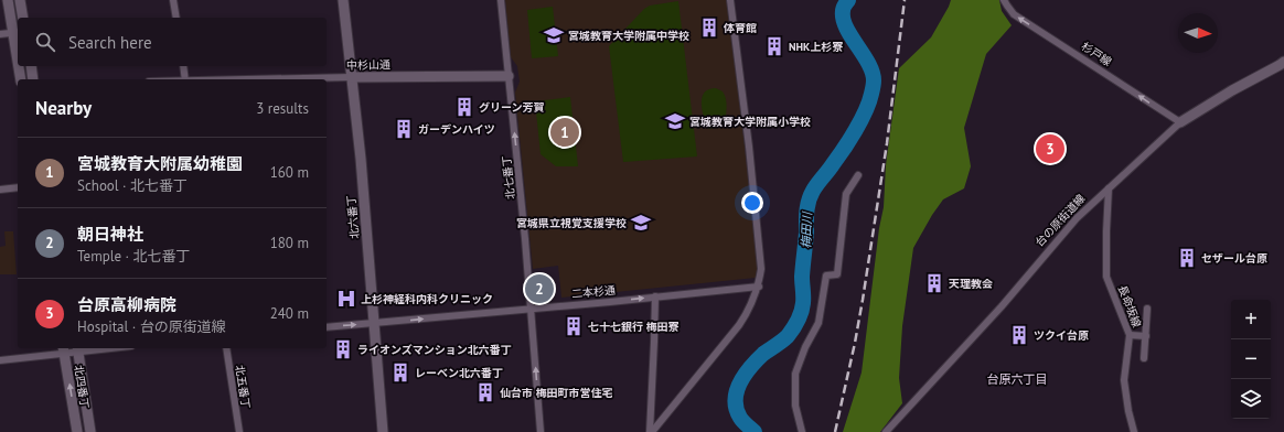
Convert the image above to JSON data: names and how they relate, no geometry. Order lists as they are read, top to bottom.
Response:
{
  "streets": {
    "street": [
      "杉戸線",
      "中杉山通",
      "北七番丁",
      "北六番丁",
      "台の原街道線",
      "二本杉通",
      "長命坂線",
      "北四番丁",
      "北五番丁"
    ]
  },
  "crossings": [
    ["杉戸線", "台の原街道線"],
    ["中杉山通", "北七番丁"],
    ["中杉山通", "北六番丁"],
    ["北七番丁", "二本杉通"],
    ["北六番丁", "二本杉通"],
    ["台の原街道線", "長命坂線"]
  ],
  "one_way": ["杉戸線", "北七番丁", "二本杉通"],
  "districts": ["台原六丁目"],
  "water": ["梅田川"],
  "places": {
    "building": [
      "体育館",
      "NHK上杉寮",
      "グリーン芳賀",
      "ガーデンハイツ",
      "セザール台原",
      "天理教会",
      "七十七銀行 梅田寮",
      "ツクイ台原",
      "ライオンズマンション北六番丁",
      "レーベン北六番丁",
      "仙台市 梅田町市営住宅"
    ],
    "school or university": ["宮城教育大学附属中学校", "宮城教育大学附属小学校", "宮城県立視覚支援学校"],
    "hospital": ["上杉神経科内科クリニック"]
  },
  "north": "right",
  "page": {
    "search": "Search here",
    "heading": ["Nearby", "3 results"],
    "pins": ["1", "3", "2"],
    "list": [
      {
        "mark": "1",
        "name": "宮城教育大附属幼稚園",
        "note": "School · 北七番丁",
        "value": "160 m"
      },
      {
        "mark": "2",
        "name": "朝日神社",
        "note": "Temple · 北七番丁",
        "value": "180 m"
      },
      {
        "mark": "3",
        "name": "台原高柳病院",
        "note": "Hospital · 台の原街道線",
        "value": "240 m"
      }
    ],
    "map_buttons": ["+", "−"]
  }
}
